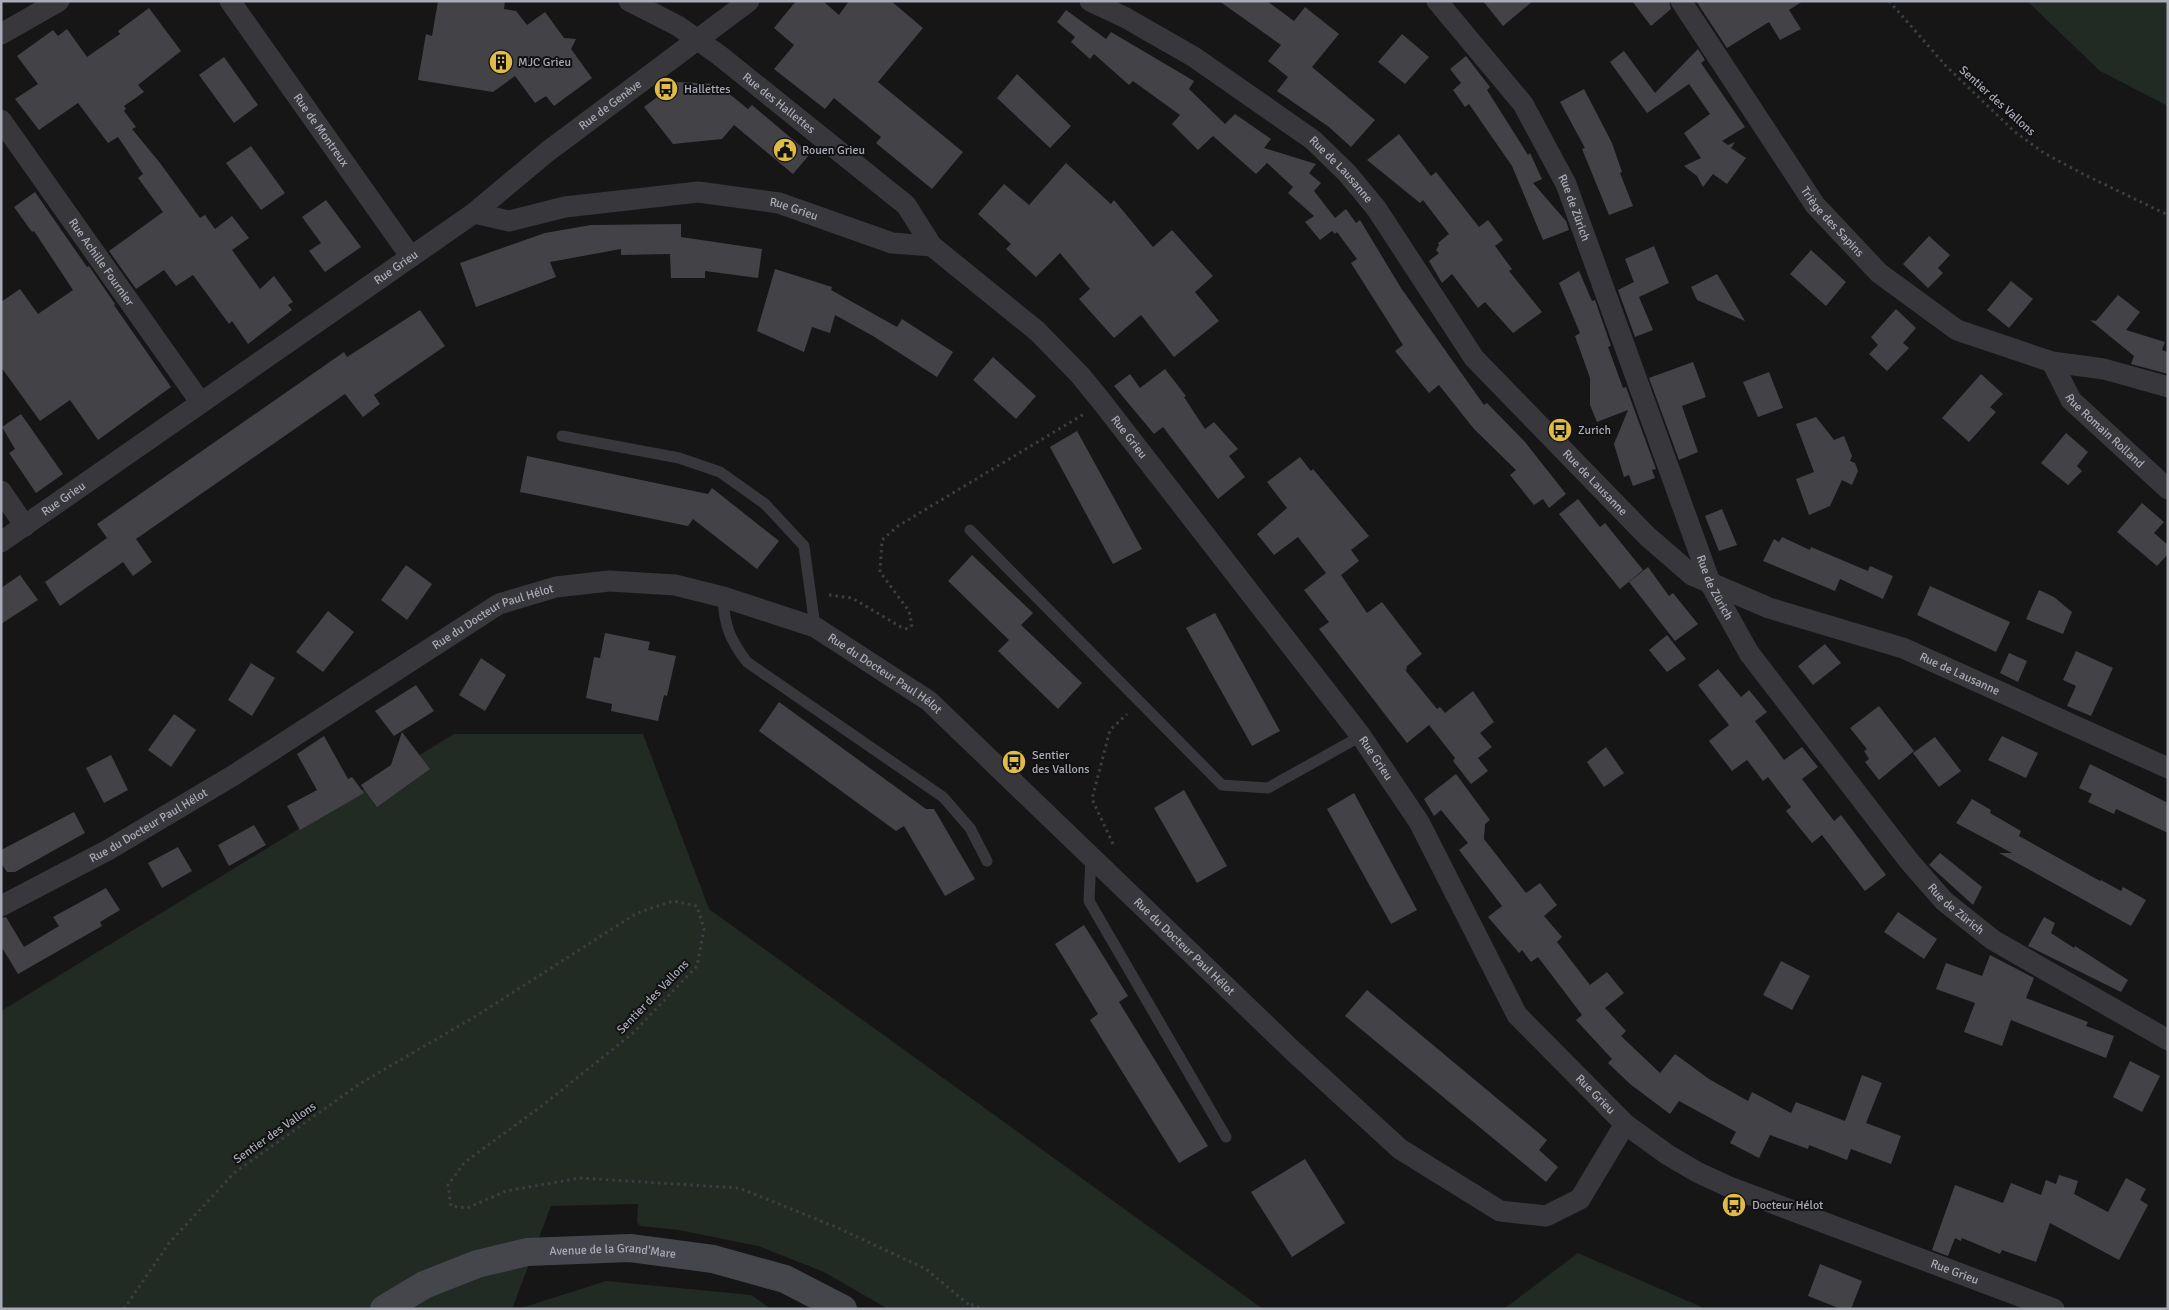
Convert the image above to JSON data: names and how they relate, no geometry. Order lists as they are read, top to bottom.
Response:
{
  "streets": {
    "street": [
      "Rue des Hallettes",
      "Rue de Genève",
      "Rue de Montreux",
      "Rue de Lausanne",
      "Rue de Zürich",
      "Rue Grieu",
      "Triège des Sapins",
      "Rue Achille Fournier",
      "Rue Romain Rolland",
      "Rue du Docteur Paul Hélot",
      "Avenue de la Grand'Mare"
    ],
    "path": ["Sentier des Vallons"]
  },
  "crossings": [
    ["Rue des Hallettes", "Rue de Genève"],
    ["Rue des Hallettes", "Rue Grieu"],
    ["Rue de Genève", "Rue Grieu"],
    ["Rue de Montreux", "Rue Grieu"],
    ["Rue de Lausanne", "Rue de Zürich"],
    ["Rue Grieu", "Rue Achille Fournier"],
    ["Rue Grieu", "Rue du Docteur Paul Hélot"],
    ["Triège des Sapins", "Rue Romain Rolland"]
  ],
  "places": {
    "building": ["MJC Grieu"],
    "bus stop": [
      "Hallettes",
      "Zurich",
      "Sentier des Vallons",
      "Docteur Hélot"
    ],
    "public building": ["Rouen Grieu"]
  }
}
